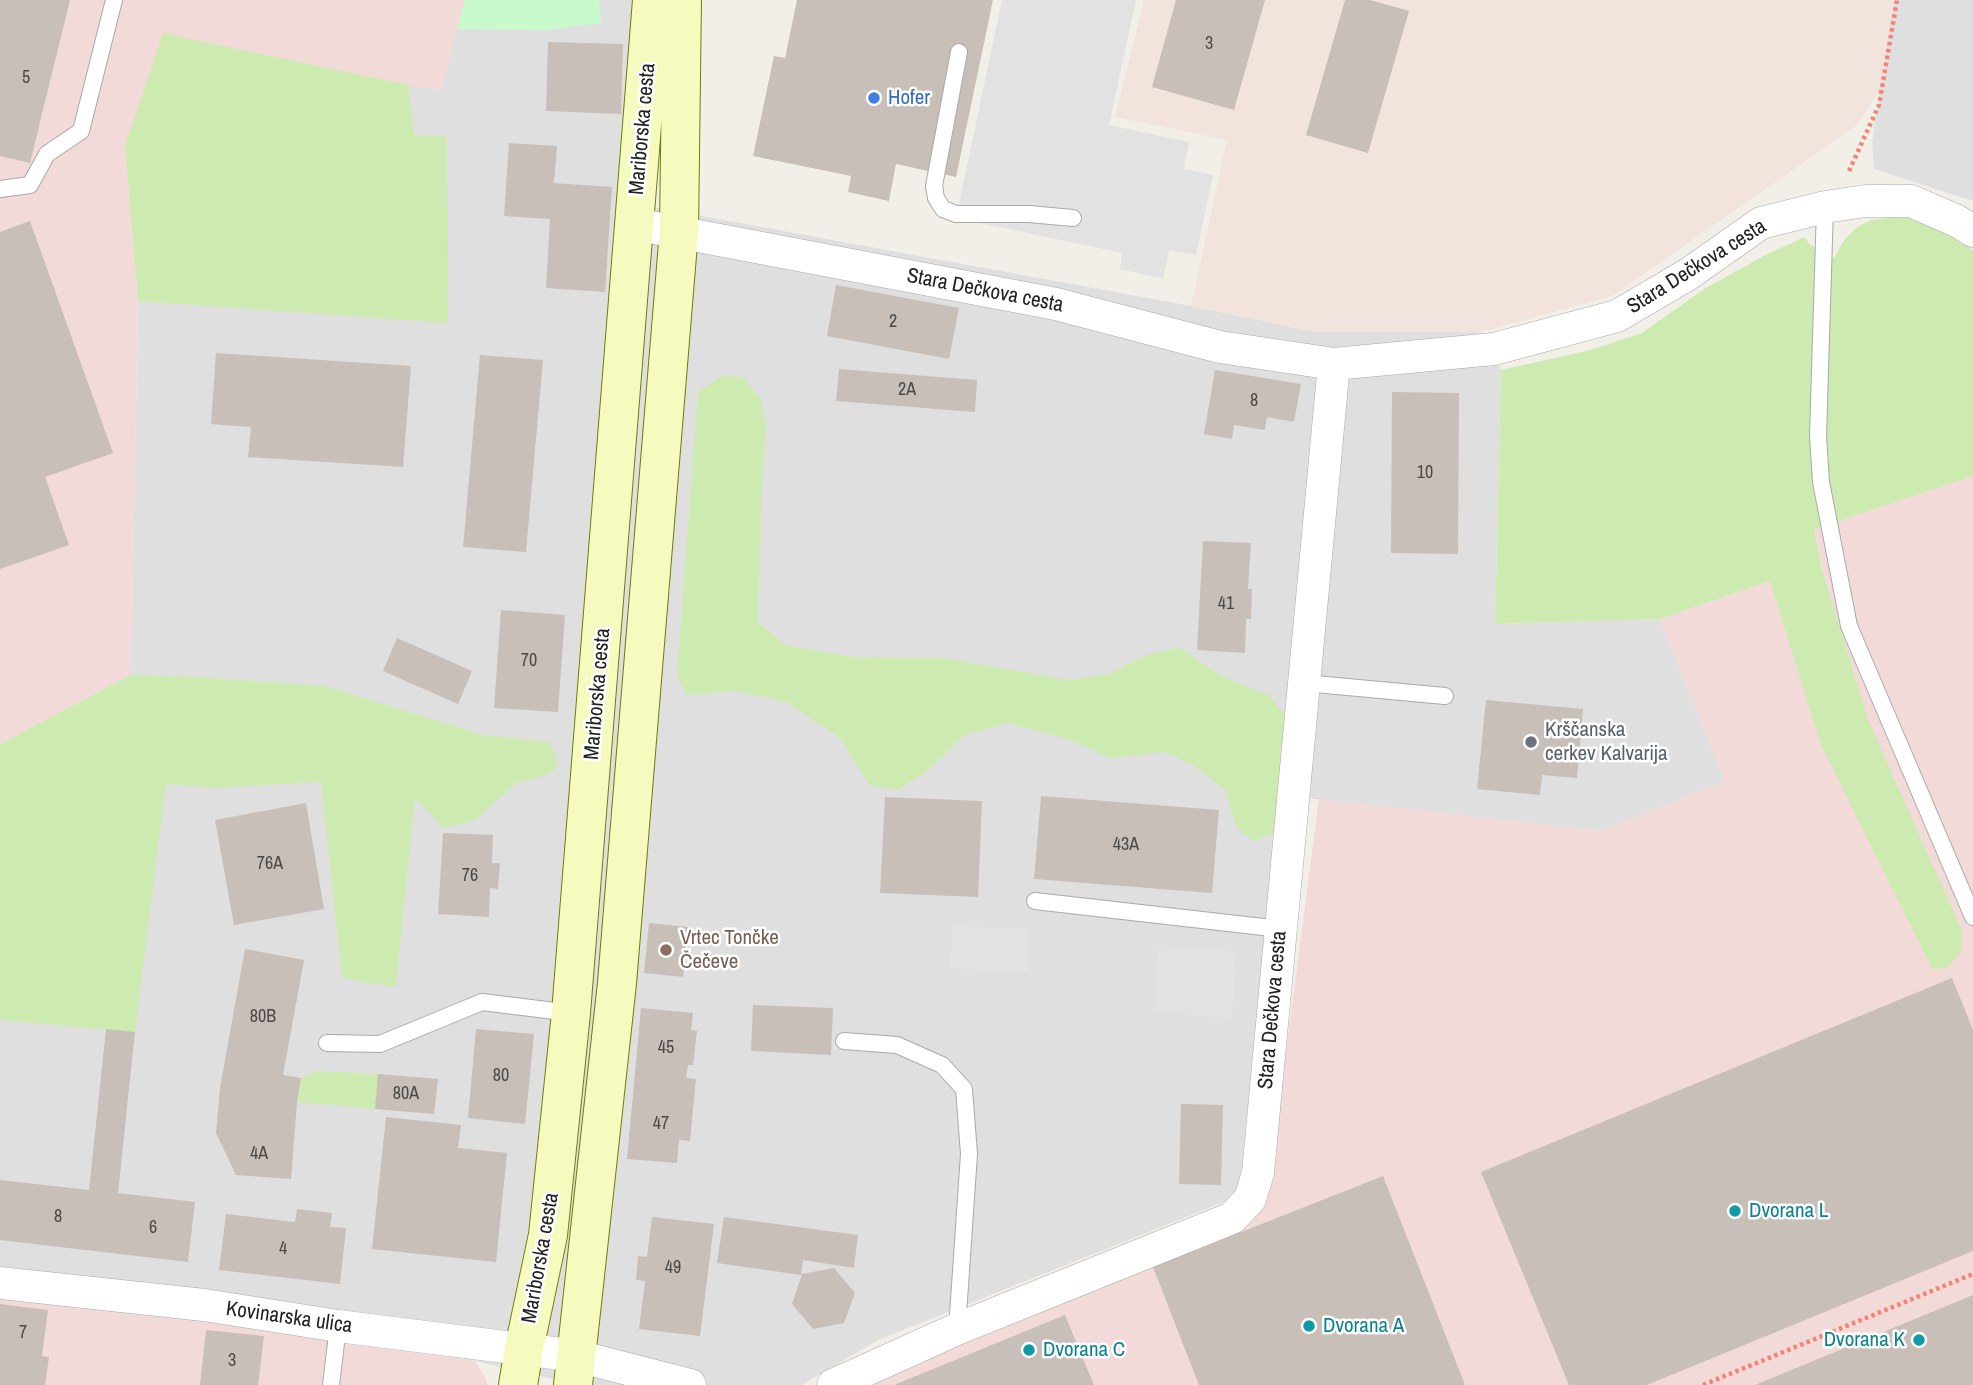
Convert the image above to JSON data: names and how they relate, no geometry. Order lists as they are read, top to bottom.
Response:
{
  "streets": {
    "main road": ["Mariborska cesta"],
    "street": ["Stara Dečkova cesta", "Kovinarska ulica"]
  },
  "crossings": [
    ["Mariborska cesta", "Stara Dečkova cesta"],
    ["Mariborska cesta", "Kovinarska ulica"]
  ],
  "places": [
    "Hofer",
    "Krščanska cerkev Kalvarija",
    "Vrtec Tončke Čečeve",
    "Dvorana L",
    "Dvorana A",
    "Dvorana K",
    "Dvorana C"
  ],
  "house_numbers": [
    "3",
    "5",
    "2",
    "2A",
    "8",
    "10",
    "41",
    "70",
    "43A",
    "76A",
    "76",
    "80B",
    "45",
    "80",
    "80A",
    "47",
    "4A",
    "8",
    "6",
    "4",
    "49",
    "7",
    "3"
  ]
}
